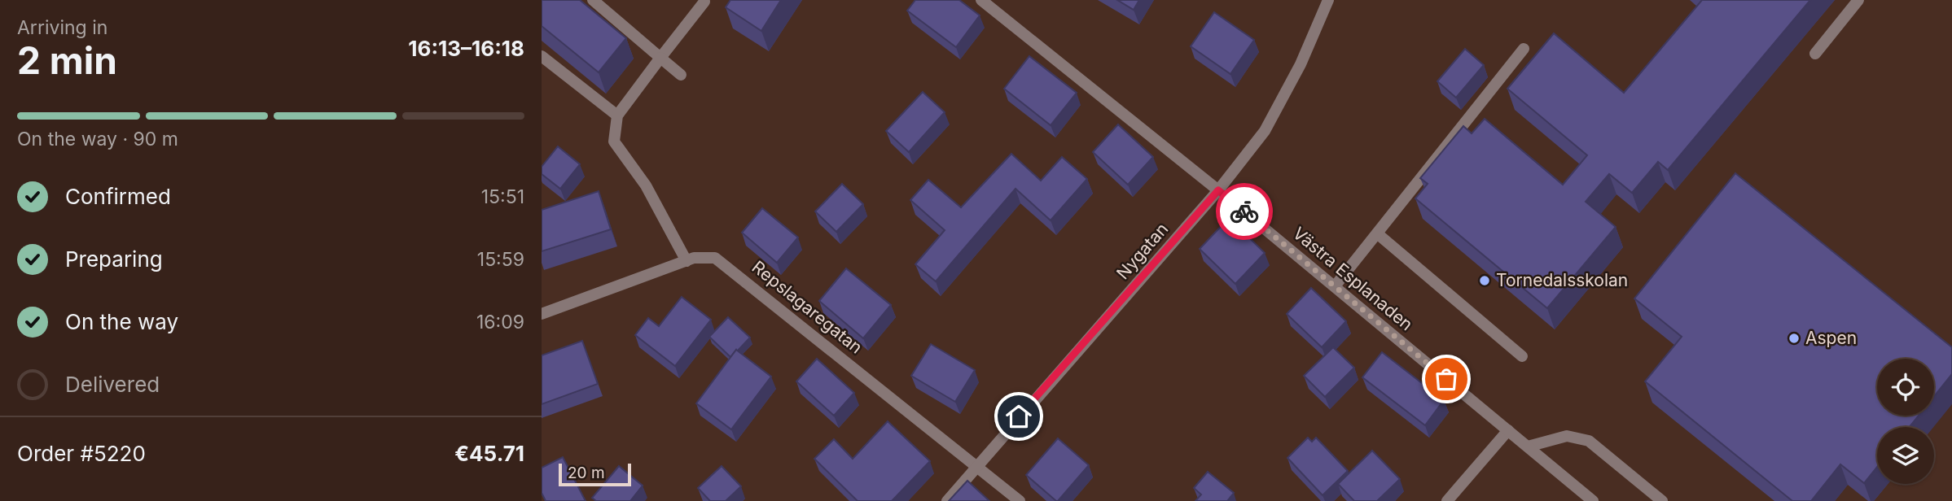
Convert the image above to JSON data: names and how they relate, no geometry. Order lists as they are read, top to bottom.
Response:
{
  "streets": {
    "street": ["Nygatan", "Västra Esplanaden", "Repslagaregatan"]
  },
  "crossings": [
    ["Nygatan", "Västra Esplanaden"],
    ["Nygatan", "Repslagaregatan"]
  ],
  "places": ["Tornedalsskolan", "Aspen"],
  "scale_bar": "20 m",
  "page": {
    "heading": ["2 min", "Arriving in", "16:13–16:18"],
    "panel": ["Order #5220", "€45.71"],
    "bar": "On the way · 90 m",
    "list": [
      ["Confirmed", "15:51"],
      ["Preparing", "15:59"],
      ["On the way", "16:09"],
      "Delivered"
    ],
    "scale": "20 m"
  }
}
